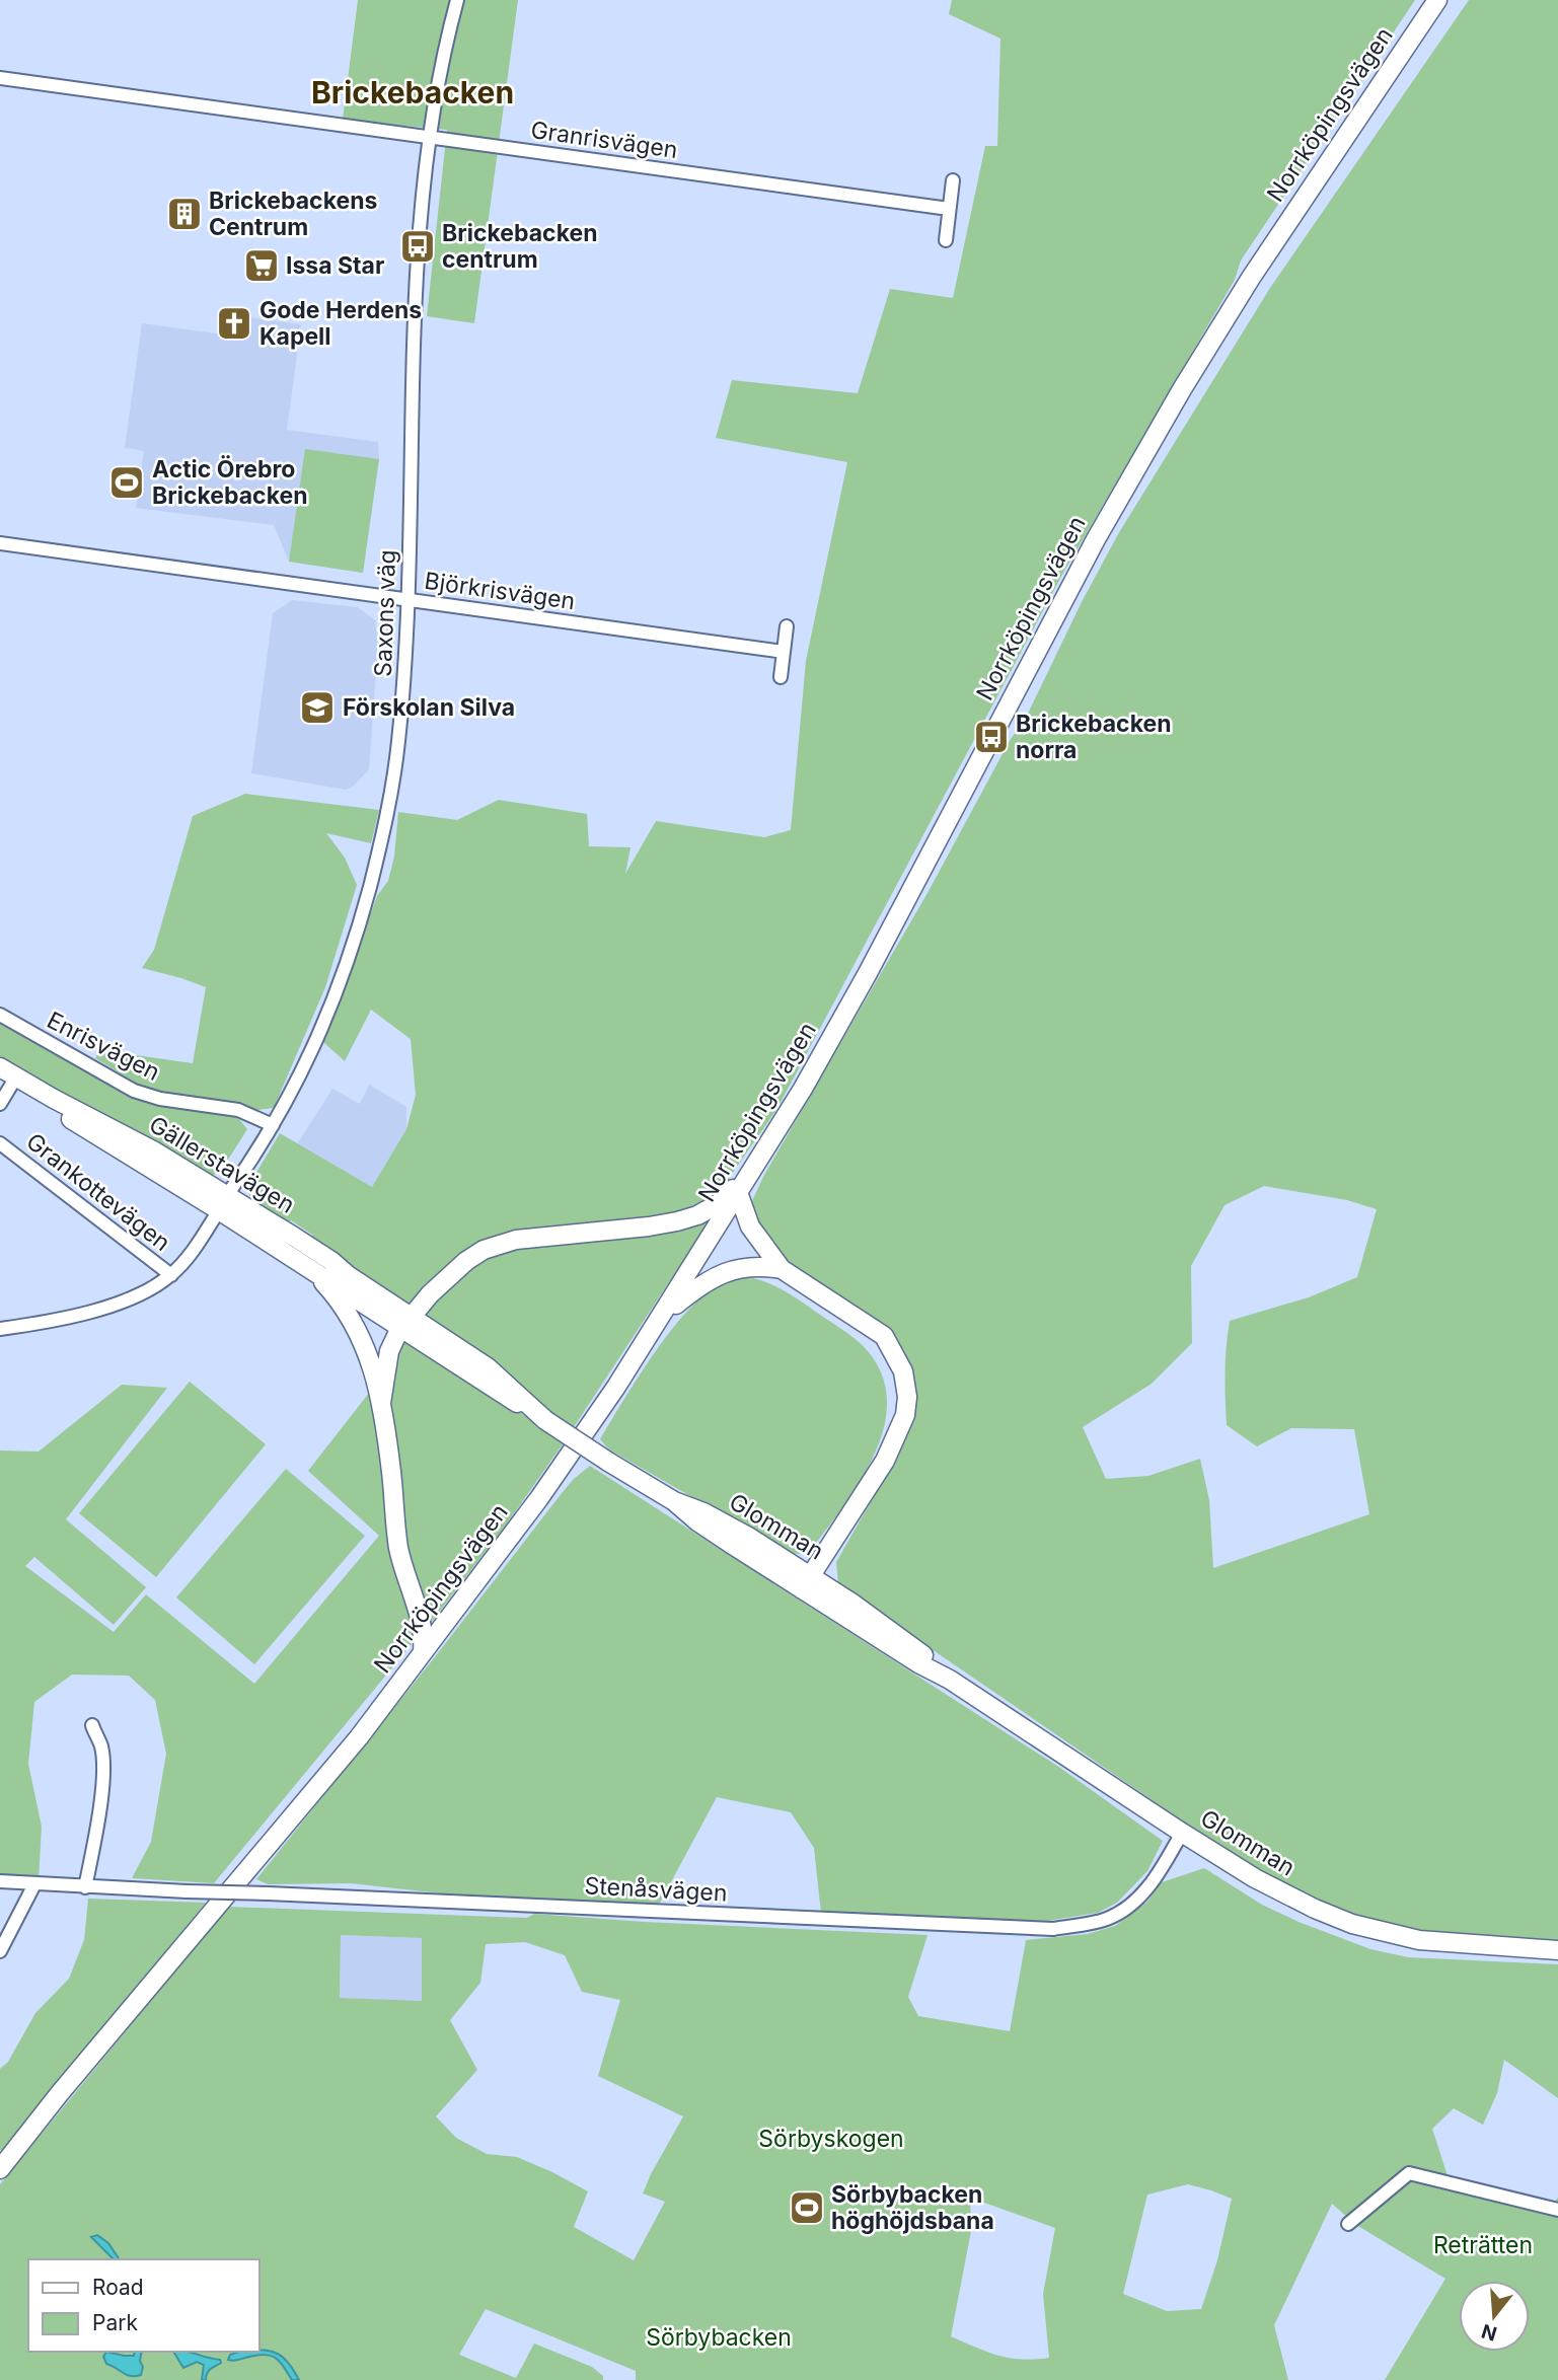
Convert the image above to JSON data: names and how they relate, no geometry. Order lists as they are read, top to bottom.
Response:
{
  "streets": {
    "main road": ["Norrköpingsvägen", "Gällerstavägen", "Glomman"],
    "street": [
      "Granrisvägen",
      "Björkrisvägen",
      "Saxons väg",
      "Enrisvägen",
      "Grankottevägen",
      "Stenåsvägen"
    ]
  },
  "crossings": [
    ["Granrisvägen", "Saxons väg"],
    ["Björkrisvägen", "Saxons väg"],
    ["Saxons väg", "Enrisvägen"],
    ["Saxons väg", "Gällerstavägen"],
    ["Saxons väg", "Grankottevägen"],
    ["Gällerstavägen", "Glomman"],
    ["Glomman", "Stenåsvägen"]
  ],
  "districts": ["Brickebacken"],
  "parks": ["Sörbyskogen", "Reträtten", "Sörbybacken"],
  "places": {
    "building": ["Brickebackens Centrum"],
    "bus stop": ["Brickebacken centrum", "Brickebacken norra"],
    "supermarket": ["Issa Star"],
    "church": ["Gode Herdens Kapell"],
    "sports": ["Actic Örebro Brickebacken", "Sörbybacken höghöjdsbana"],
    "school or university": ["Förskolan Silva"]
  },
  "legend": ["Road", "Park"],
  "north": "bottom"
}
